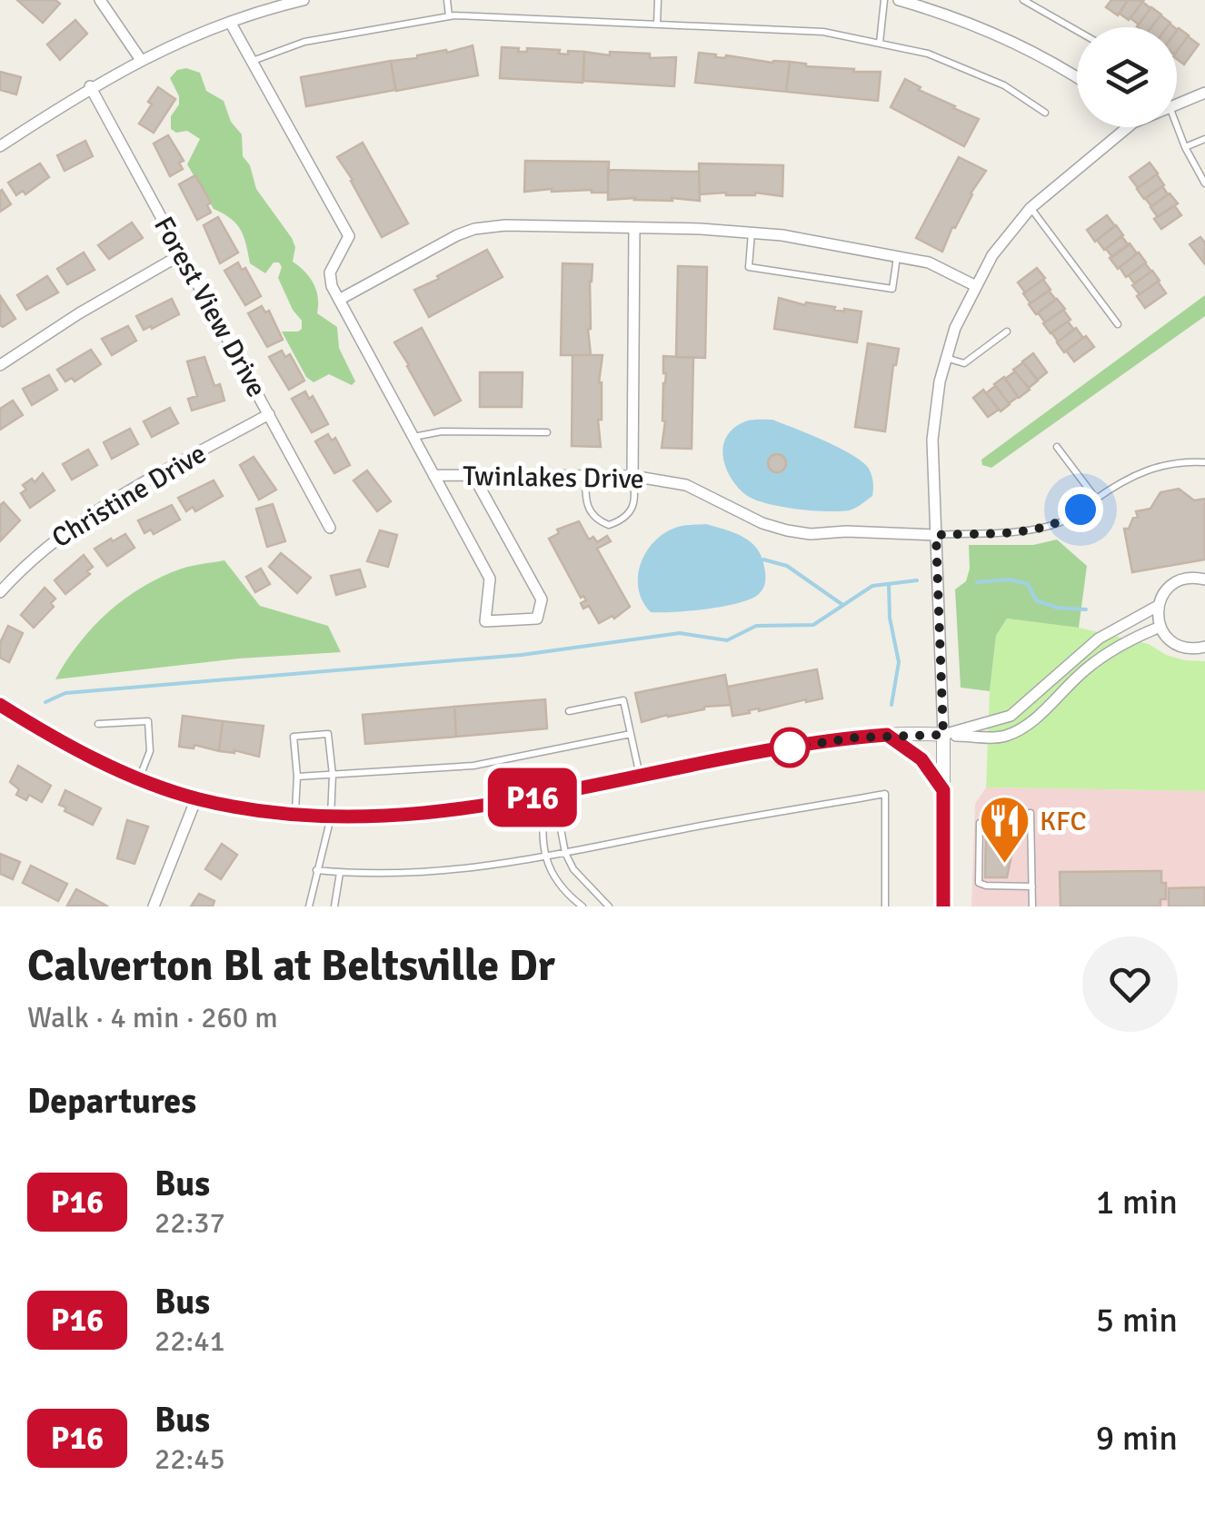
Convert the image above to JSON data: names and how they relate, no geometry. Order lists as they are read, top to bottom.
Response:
{
  "streets": {
    "street": ["Forest View Drive", "Twinlakes Drive", "Christine Drive"]
  },
  "crossings": [
    ["Forest View Drive", "Christine Drive"]
  ],
  "places": {
    "restaurant": ["KFC"]
  },
  "lines": ["bus line P16"],
  "page": {
    "on_map": "P16",
    "heading": [
      ["Calverton Bl at Beltsville Dr", "Walk · 4 min · 260 m"],
      "Departures"
    ],
    "list": [
      {
        "mark": "P16",
        "name": "Bus",
        "note": "22:37",
        "value": "1 min"
      },
      {
        "mark": "P16",
        "name": "Bus",
        "note": "22:41",
        "value": "5 min"
      },
      {
        "mark": "P16",
        "name": "Bus",
        "note": "22:45",
        "value": "9 min"
      }
    ]
  }
}
